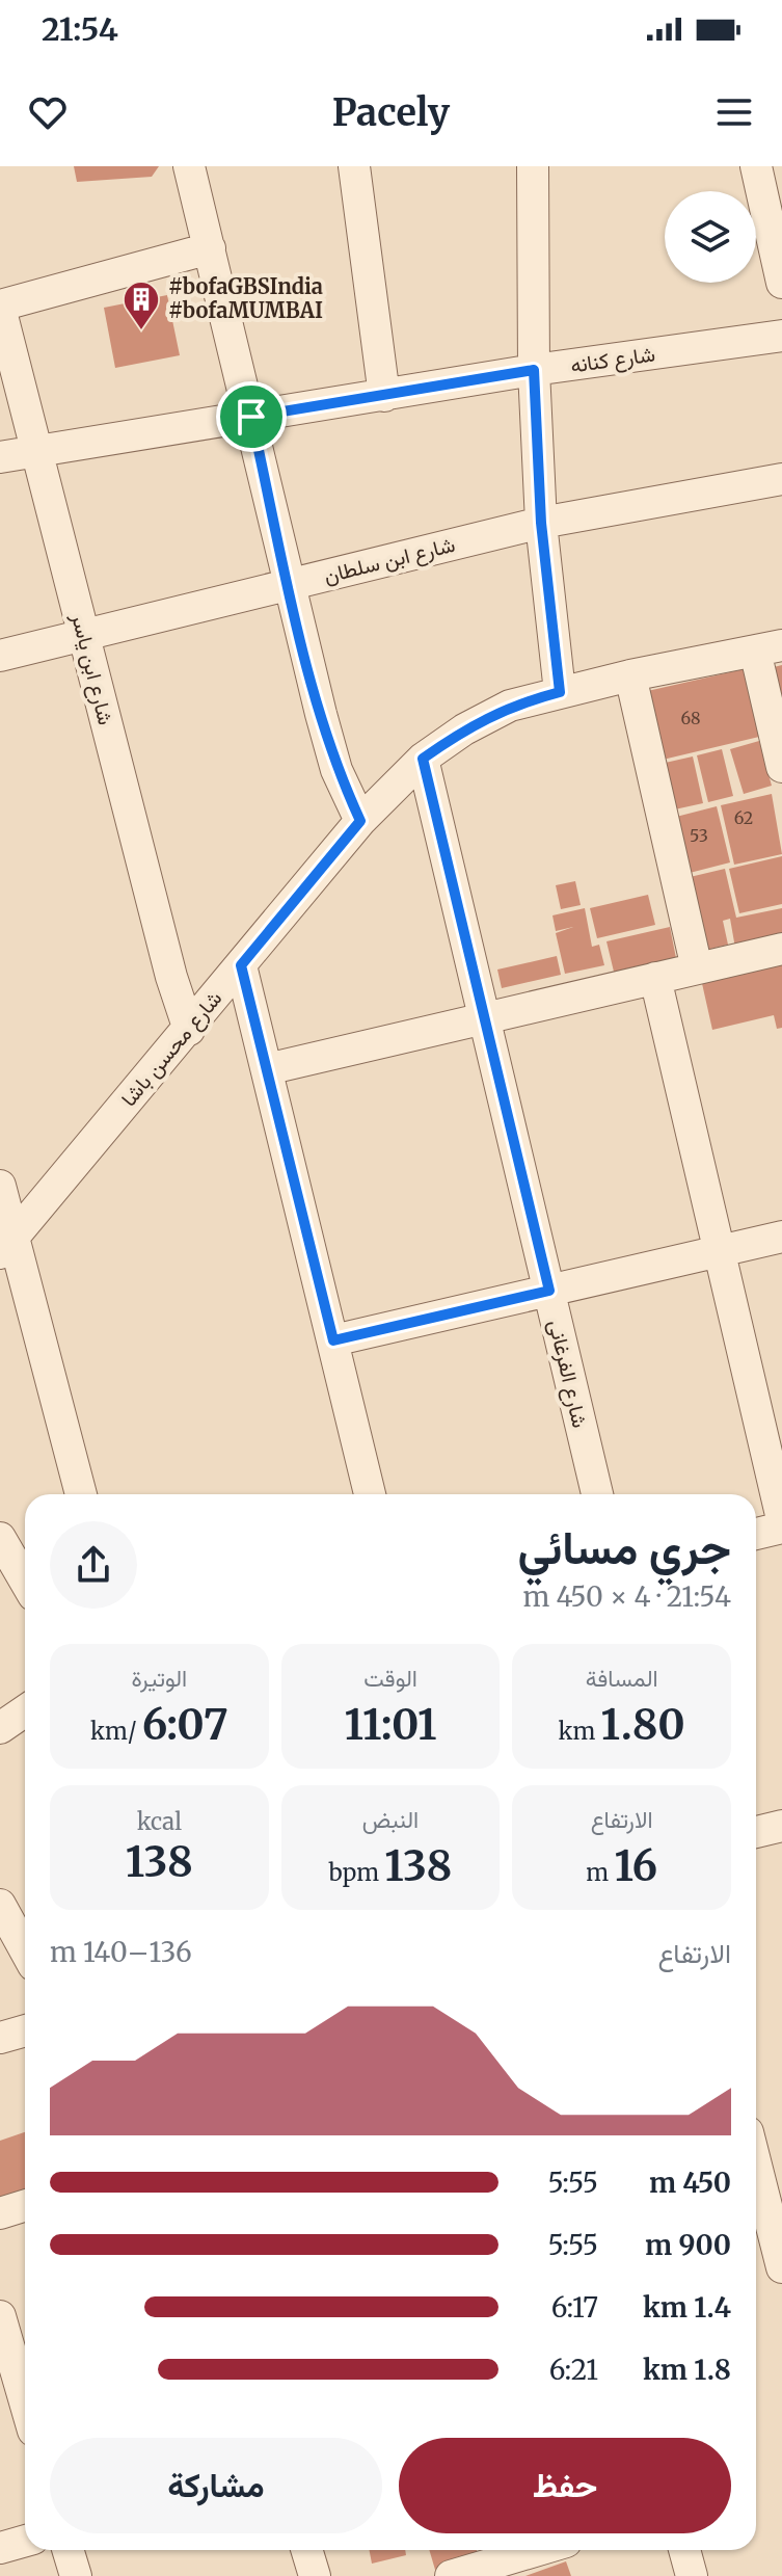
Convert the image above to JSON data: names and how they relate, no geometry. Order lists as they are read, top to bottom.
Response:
{
  "streets": {
    "street": [
      "شارع كنانه",
      "شارع ابن سلطان",
      "شارع ابن ياسر",
      "شارع محسن باشا",
      "شارع الفرغانى"
    ]
  },
  "crossings": [
    ["شارع كنانه", "شارع ابن ياسر"],
    ["شارع ابن سلطان", "شارع ابن ياسر"],
    ["شارع ابن ياسر", "شارع محسن باشا"],
    ["شارع محسن باشا", "شارع الفرغانى"]
  ],
  "places": {
    "building": ["#bofaGBSIndia #bofaMUMBAI"]
  },
  "house_numbers": ["68", "62", "53"],
  "page": {
    "status": "21:54",
    "header": "Pacely",
    "heading": ["جري مسائي", "21:54 · 4 × 450 m"],
    "stats": [
      ["المسافة", "1.80 km"],
      ["الوقت", "11:01"],
      ["الوتيرة", "6:07 /km"],
      ["الارتفاع", "16 m"],
      ["النبض", "138 bpm"],
      ["kcal", "138"]
    ],
    "chart": ["الارتفاع", "136–140 m"],
    "list": [
      {
        "name": "450 m",
        "note": "5:55"
      },
      {
        "name": "900 m",
        "note": "5:55"
      },
      {
        "name": "1.4 km",
        "note": "6:17"
      },
      {
        "name": "1.8 km",
        "note": "6:21"
      }
    ],
    "buttons": ["حفظ", "مشاركة"]
  }
}
